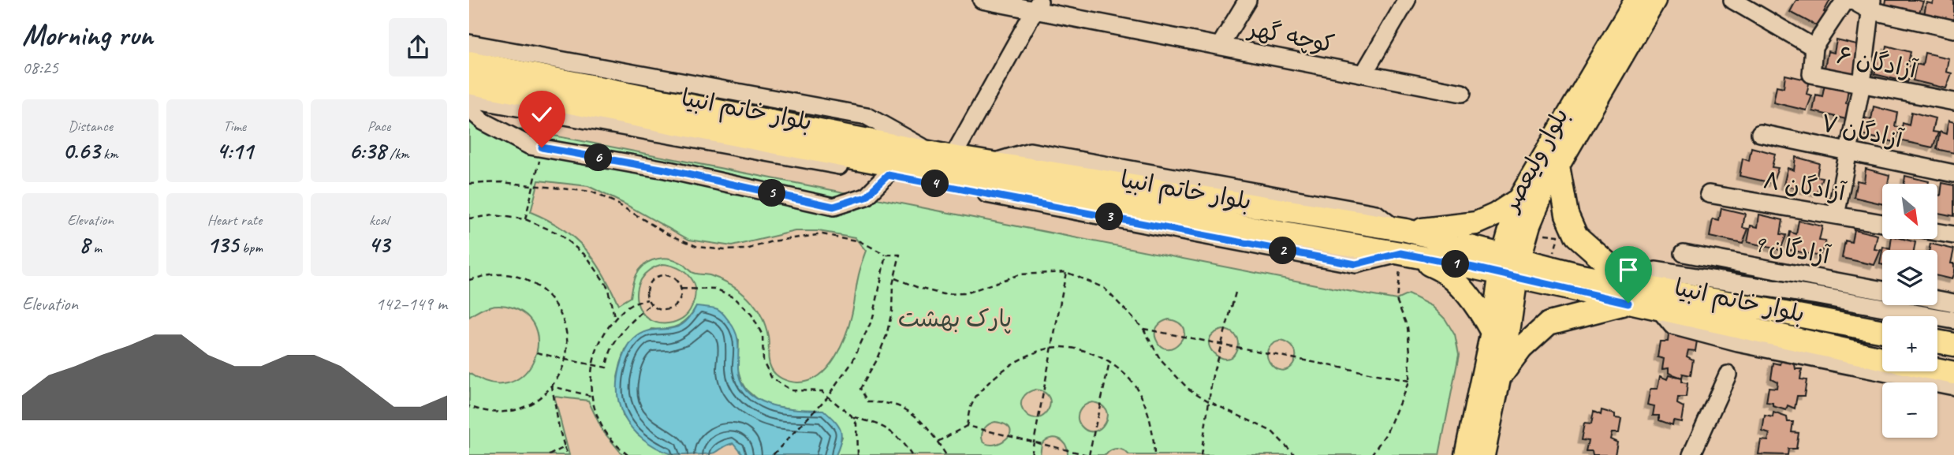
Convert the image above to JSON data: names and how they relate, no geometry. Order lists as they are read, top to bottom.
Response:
{
  "streets": {
    "main road": ["بلوار خاتم انبیا", "بلوار ولیعصر"],
    "street": [
      "کوچه گهر",
      "آزادگان ۶",
      "آزادگان ۷",
      "آزادگان ۸",
      "آزادگان 9"
    ]
  },
  "crossings": [
    ["بلوار خاتم انبیا", "بلوار ولیعصر"]
  ],
  "parks": ["پارک بهشت"],
  "north": "bottom right",
  "page": {
    "heading": ["Morning run", "08:25"],
    "stats": [
      ["Distance", "0.63 km"],
      ["Time", "4:11"],
      ["Pace", "6:38 /km"],
      ["Elevation", "8 m"],
      ["Heart rate", "135 bpm"],
      ["kcal", "43"]
    ],
    "pins": [
      "6",
      "4",
      "5",
      "3",
      "2",
      "1"
    ],
    "map_buttons": ["+", "−"],
    "chart": ["Elevation", "142–149 m"]
  }
}
